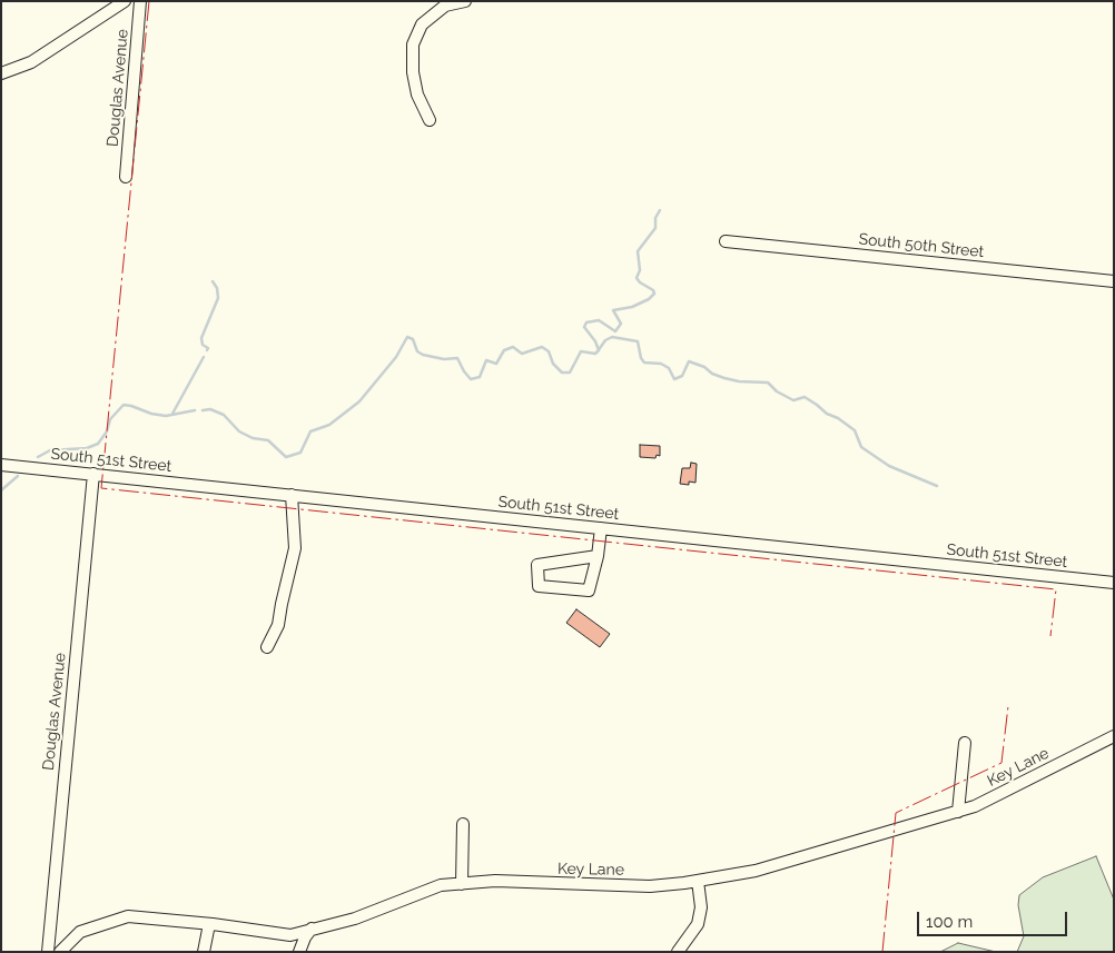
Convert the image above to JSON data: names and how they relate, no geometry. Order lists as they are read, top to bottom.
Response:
{
  "streets": {
    "street": [
      "Douglas Avenue",
      "South 50th Street",
      "South 51st Street",
      "Key Lane"
    ]
  },
  "crossings": [
    ["Douglas Avenue", "South 51st Street"]
  ],
  "scale_bar": "100 m"
}
